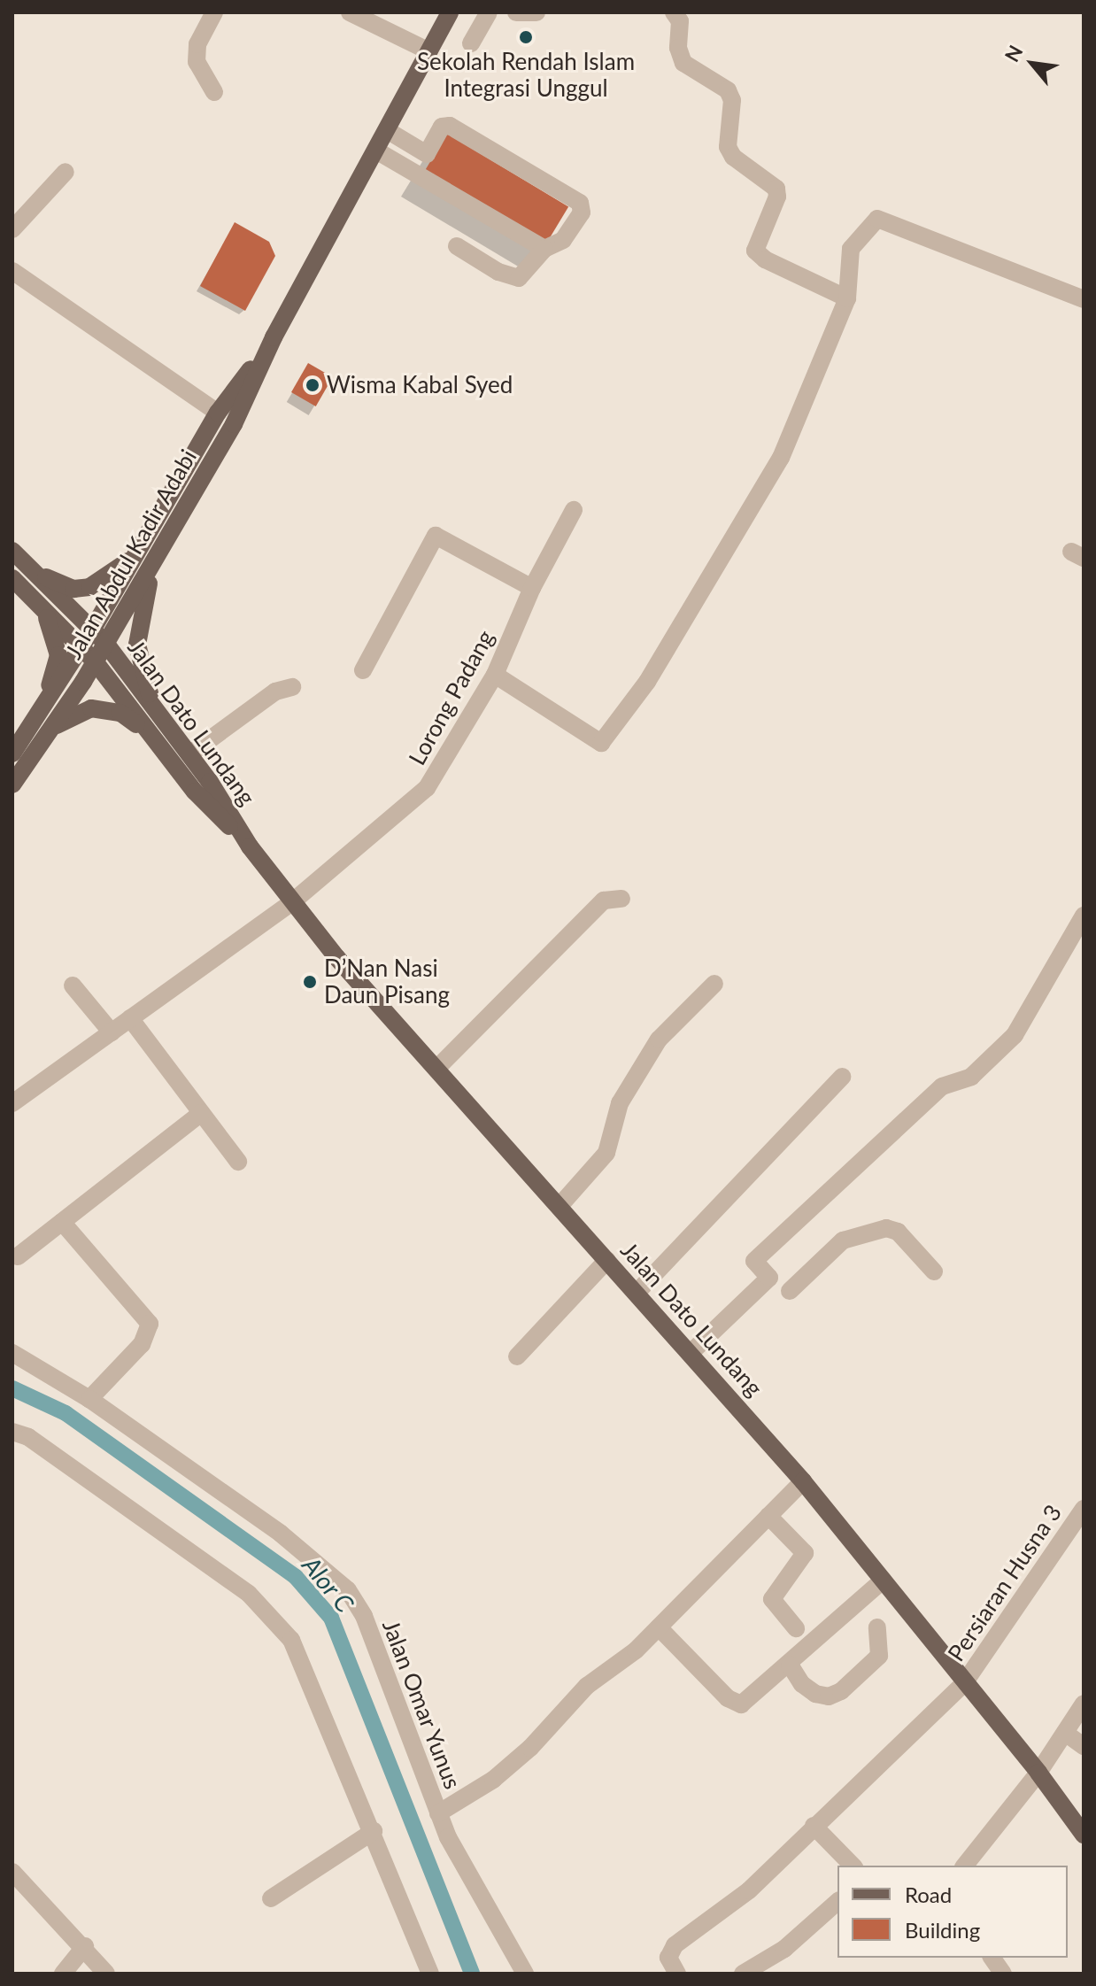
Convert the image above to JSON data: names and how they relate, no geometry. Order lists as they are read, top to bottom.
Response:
{
  "streets": {
    "main road": ["Jalan Abdul Kadir Adabi", "Jalan Dato Lundang"],
    "street": ["Lorong Padang", "Persiaran Husna 3", "Jalan Omar Yunus"]
  },
  "crossings": [
    ["Jalan Abdul Kadir Adabi", "Jalan Dato Lundang"],
    ["Lorong Padang", "Jalan Dato Lundang"],
    ["Jalan Dato Lundang", "Persiaran Husna 3"]
  ],
  "water": ["Alor C"],
  "places": ["Sekolah Rendah Islam Integrasi Unggul", "Wisma Kabal Syed", "D’Nan Nasi Daun Pisang"],
  "legend": ["Road", "Building"],
  "north": "top left"
}
